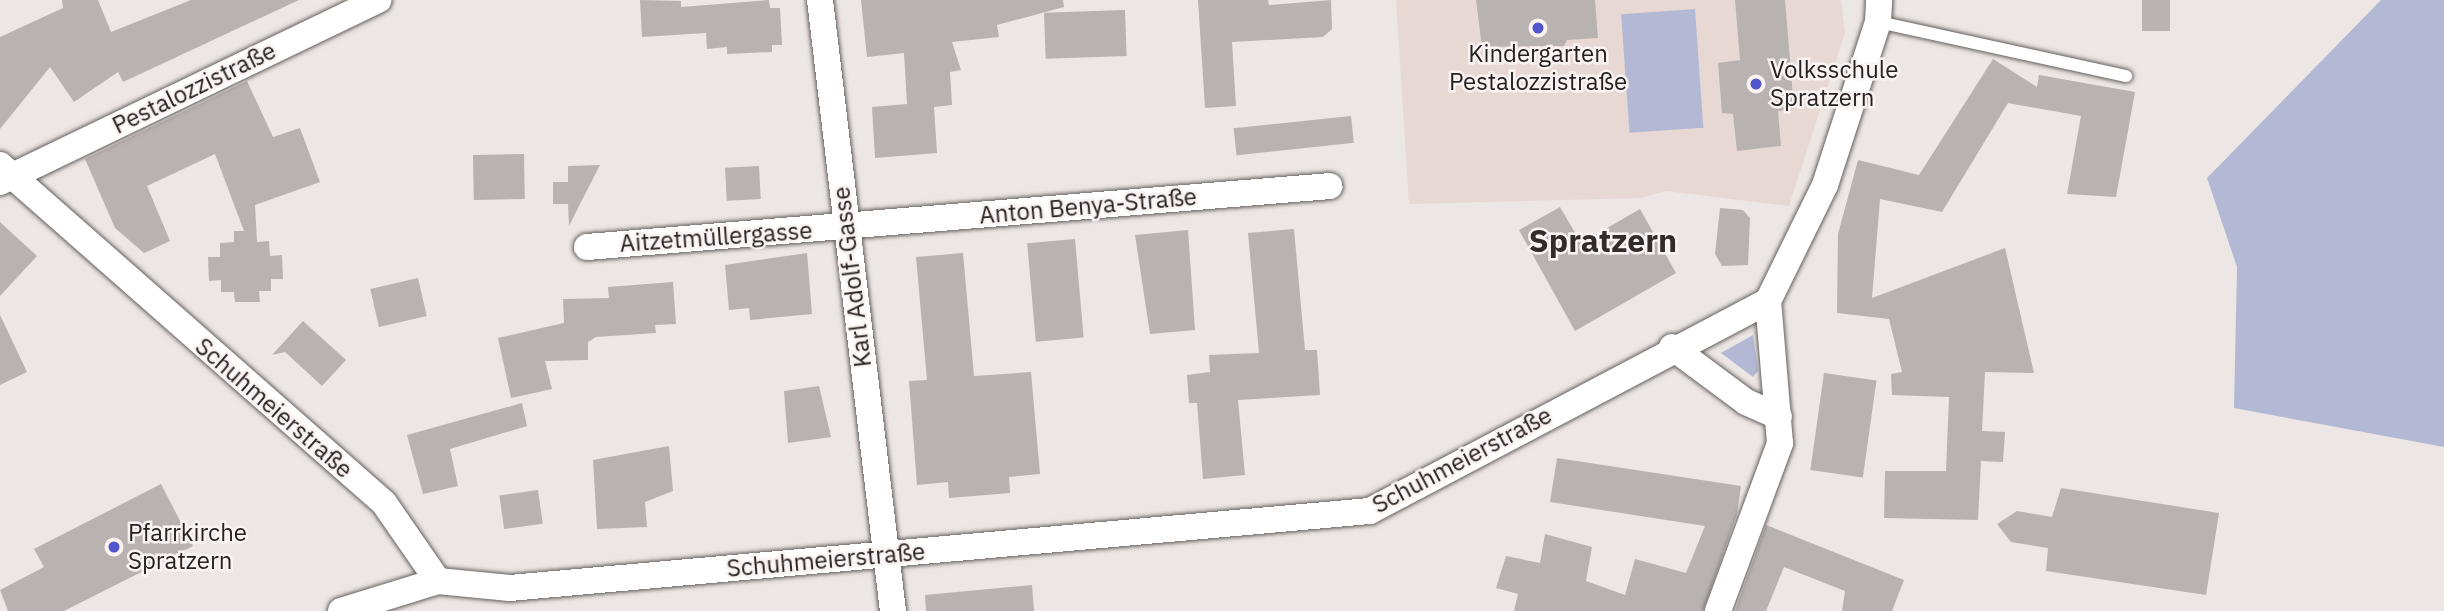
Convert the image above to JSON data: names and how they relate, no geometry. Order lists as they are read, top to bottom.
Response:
{
  "streets": {
    "street": [
      "Pestalozzistraße",
      "Anton Benya-Straße",
      "Aitzetmüllergasse",
      "Karl Adolf-Gasse",
      "Schuhmeierstraße"
    ]
  },
  "crossings": [
    ["Pestalozzistraße", "Schuhmeierstraße"],
    ["Anton Benya-Straße", "Aitzetmüllergasse"],
    ["Anton Benya-Straße", "Karl Adolf-Gasse"],
    ["Aitzetmüllergasse", "Karl Adolf-Gasse"],
    ["Karl Adolf-Gasse", "Schuhmeierstraße"]
  ],
  "districts": ["Spratzern"],
  "places": ["Kindergarten Pestalozzistraße", "Volksschule Spratzern", "Pfarrkirche Spratzern"]
}
